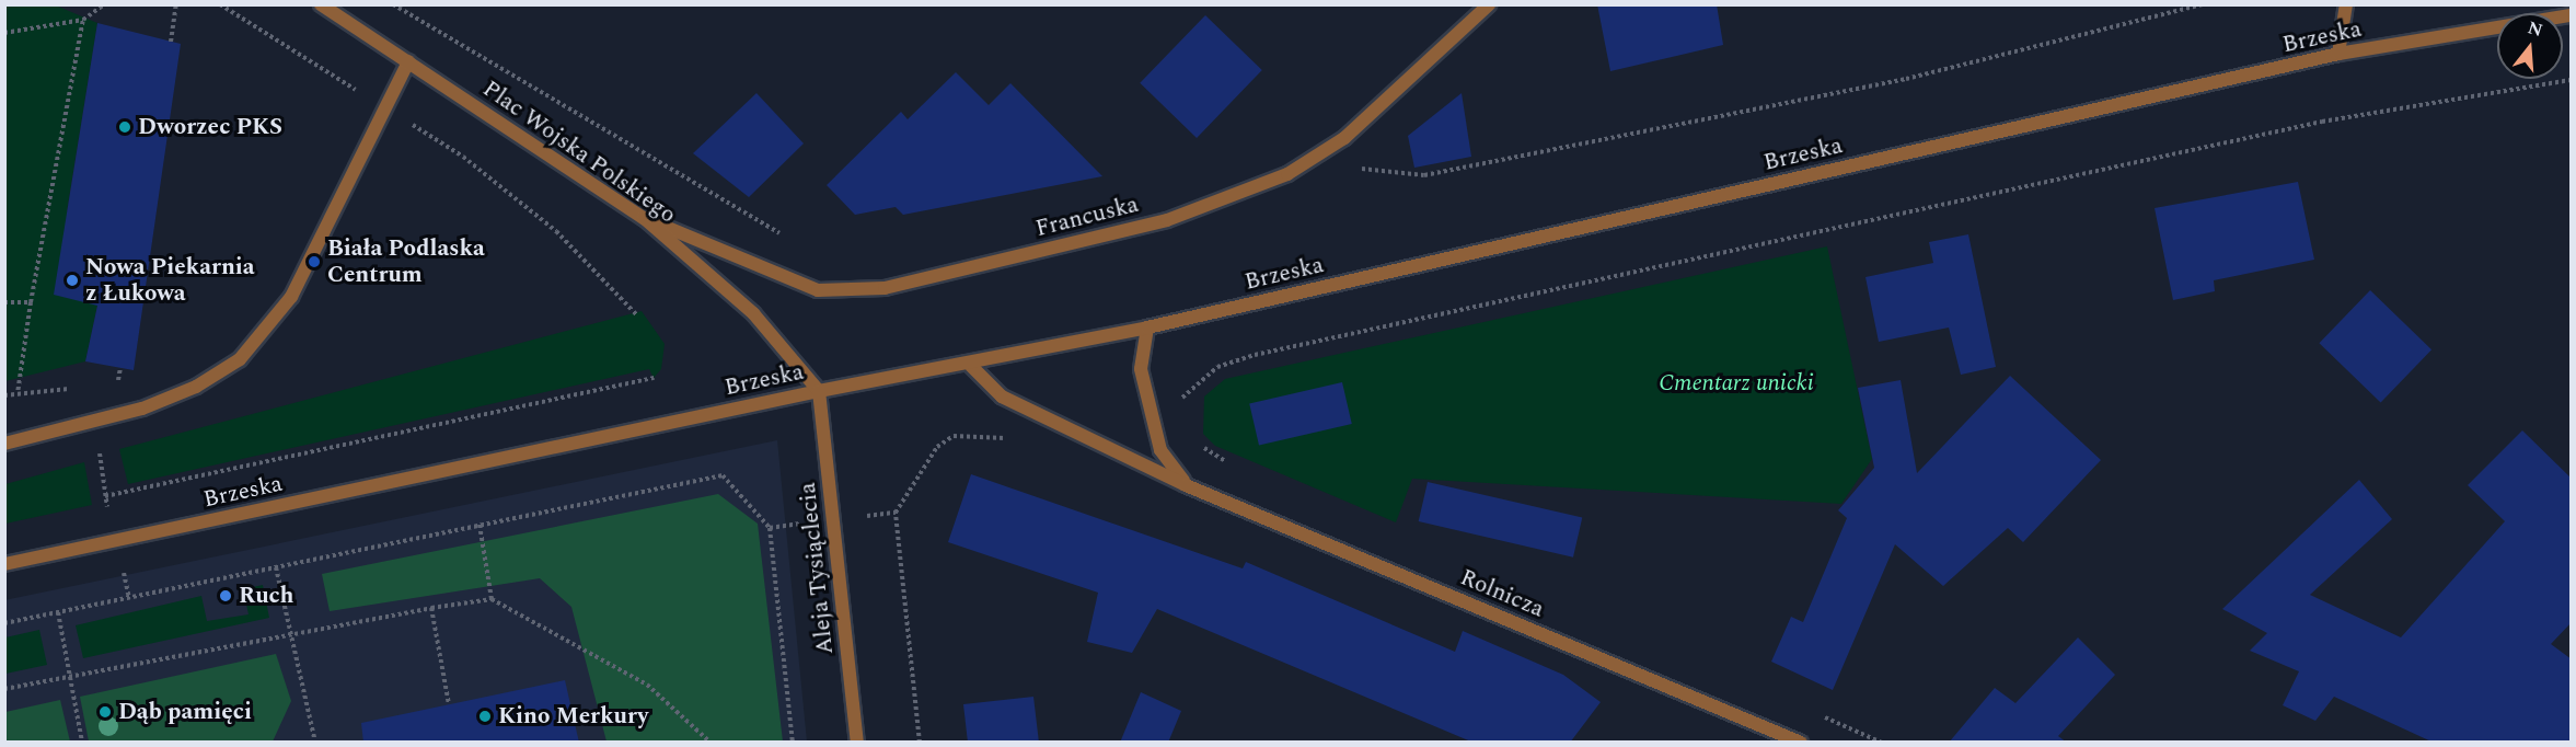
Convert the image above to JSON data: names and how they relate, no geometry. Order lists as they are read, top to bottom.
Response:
{
  "streets": {
    "street": [
      "Brzeska",
      "Plac Wojska Polskiego",
      "Francuska",
      "Aleja Tysiąclecia",
      "Rolnicza"
    ]
  },
  "crossings": [
    ["Brzeska", "Plac Wojska Polskiego"],
    ["Brzeska", "Aleja Tysiąclecia"],
    ["Brzeska", "Rolnicza"],
    ["Plac Wojska Polskiego", "Francuska"],
    ["Plac Wojska Polskiego", "Aleja Tysiąclecia"]
  ],
  "parks": ["Cmentarz unicki"],
  "places": [
    "Dworzec PKS",
    "Biała Podlaska Centrum",
    "Nowa Piekarnia z Łukowa",
    "Ruch",
    "Dąb pamięci",
    "Kino Merkury"
  ],
  "north": "top"
}
